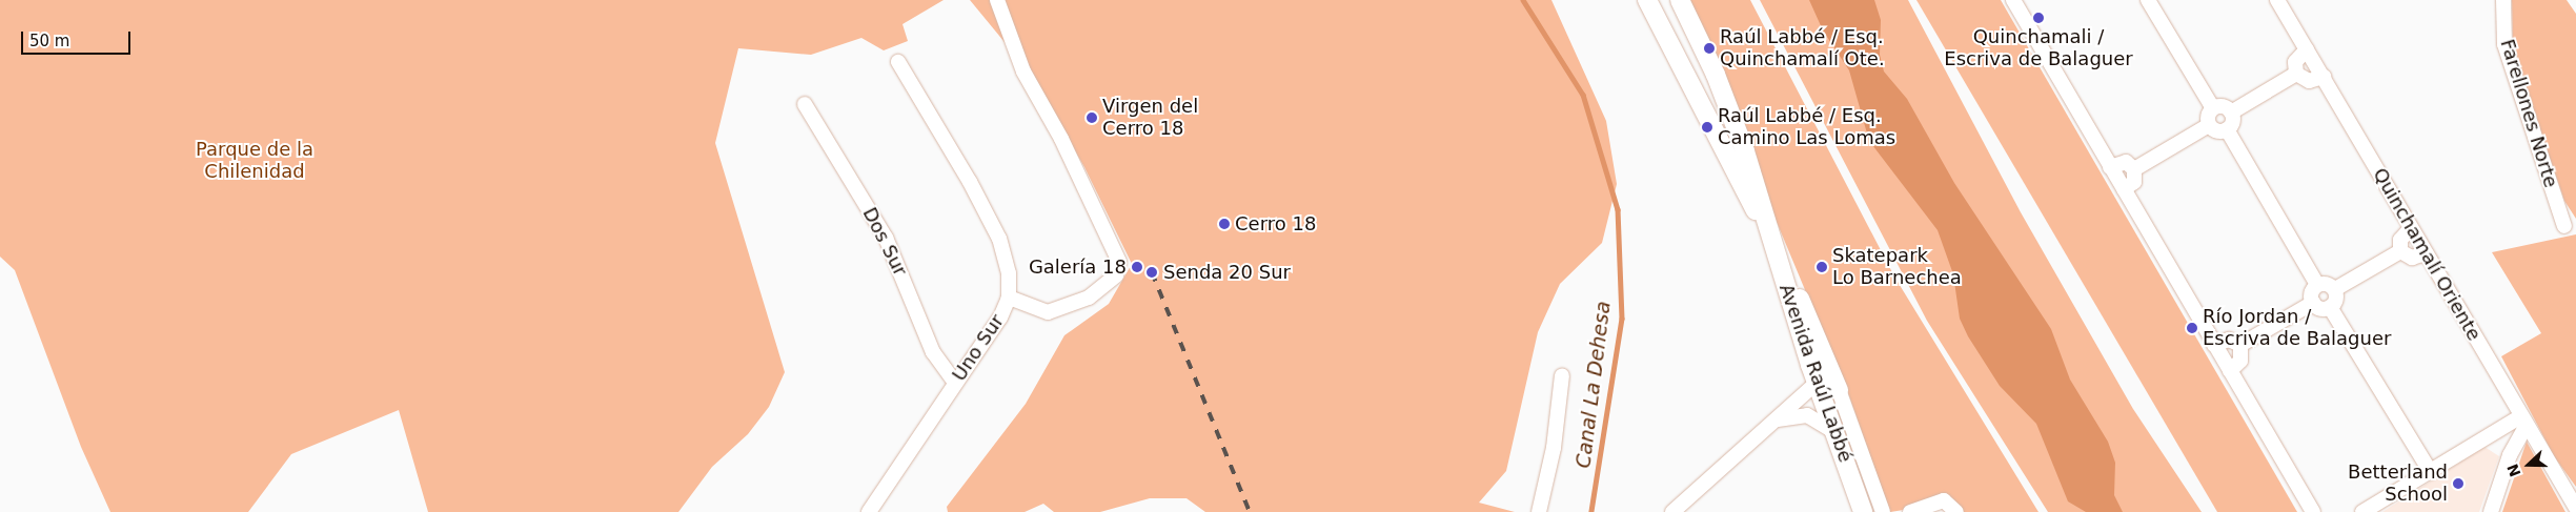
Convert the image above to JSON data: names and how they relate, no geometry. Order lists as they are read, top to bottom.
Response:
{
  "streets": {
    "street": [
      "Farellones Norte",
      "Dos Sur",
      "Quinchamalí Oriente",
      "Uno Sur",
      "Avenida Raúl Labbé"
    ]
  },
  "crossings": [
    ["Dos Sur", "Uno Sur"]
  ],
  "water": ["Canal La Dehesa"],
  "parks": ["Parque de la Chilenidad"],
  "places": [
    "Quinchamali / Escriva de Balaguer",
    "Raúl Labbé / Esq. Quinchamalí Ote.",
    "Virgen del Cerro 18",
    "Raúl Labbé / Esq. Camino Las Lomas",
    "Cerro 18",
    "Galería 18",
    "Skatepark Lo Barnechea",
    "Senda 20 Sur",
    "Río Jordan / Escriva de Balaguer",
    "Betterland School"
  ],
  "scale_bar": "50 m",
  "north": "left"
}
